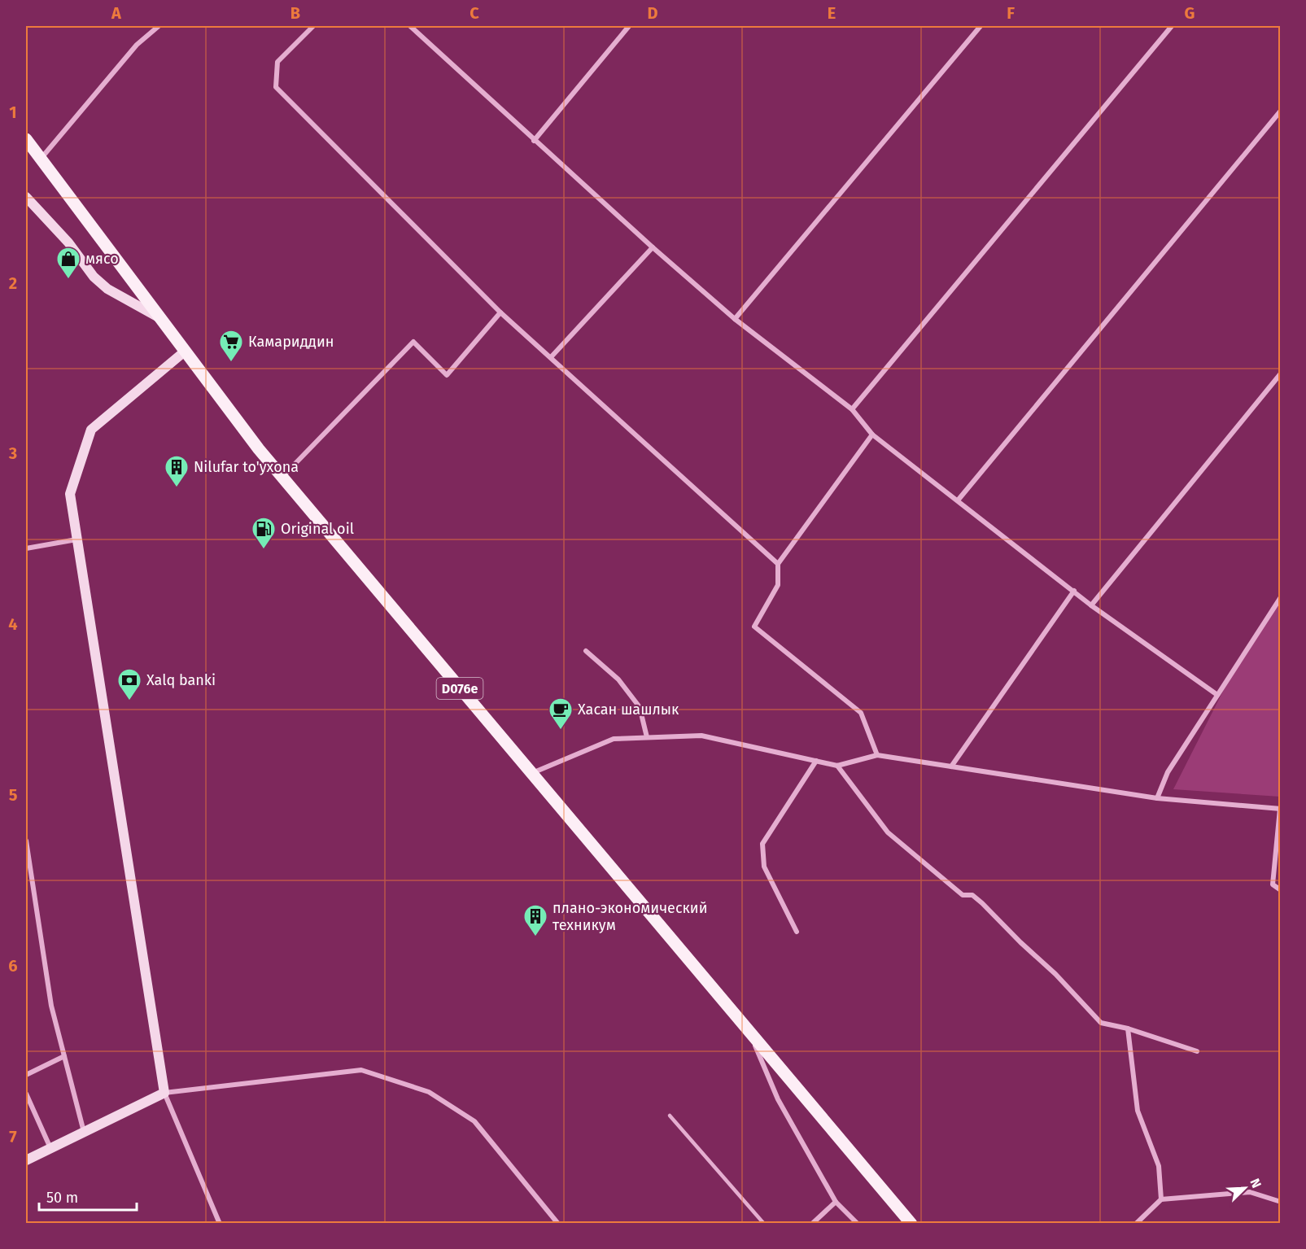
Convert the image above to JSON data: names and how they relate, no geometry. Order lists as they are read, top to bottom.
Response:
{
  "streets": {
    "main road": ["D076e"]
  },
  "places": {
    "shop": ["мясо"],
    "supermarket": ["Камариддин"],
    "building": ["Nilufar to'yxona", "плано-экономический техникум"],
    "fuel station": ["Original oil"],
    "bank": ["Xalq banki"],
    "cafe": ["Хасан шашлык"]
  },
  "scale_bar": "50 m",
  "north": "top right",
  "grid": {
    "columns": [
      "A",
      "B",
      "C",
      "D",
      "E",
      "F",
      "G"
    ],
    "rows": [
      "1",
      "2",
      "3",
      "4",
      "5",
      "6",
      "7"
    ]
  }
}
